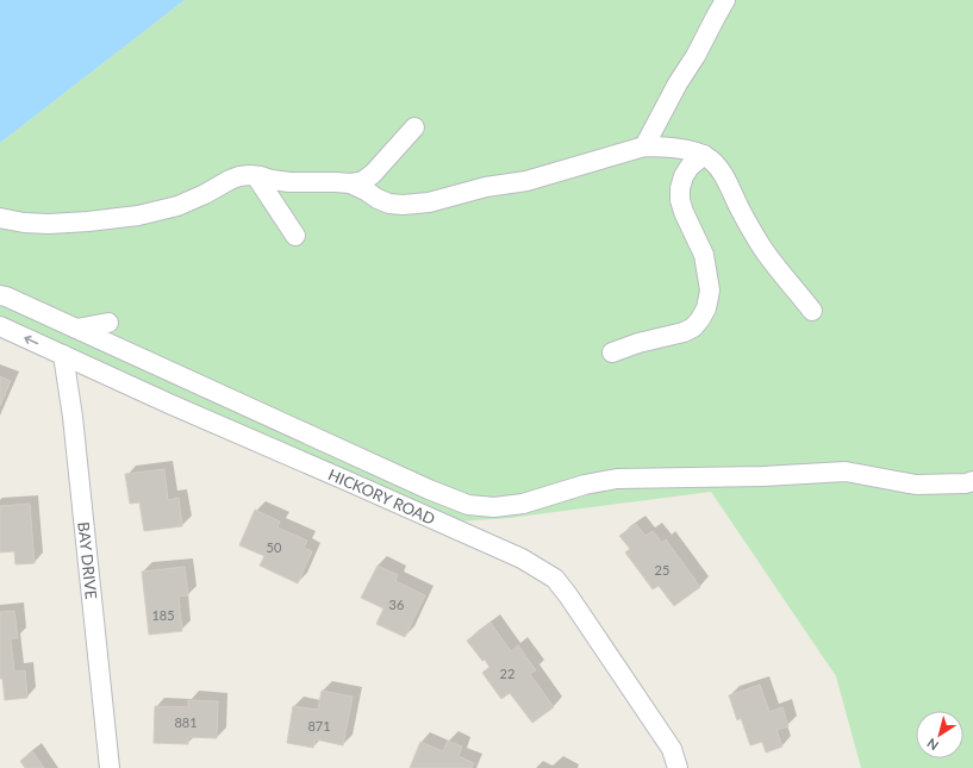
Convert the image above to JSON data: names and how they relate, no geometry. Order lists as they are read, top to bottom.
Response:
{
  "streets": {
    "street": ["HICKORY ROAD", "BAY DRIVE"]
  },
  "crossings": [
    ["HICKORY ROAD", "BAY DRIVE"]
  ],
  "house_numbers": [
    "50",
    "25",
    "36",
    "185",
    "22",
    "881",
    "871"
  ],
  "north": "bottom left"
}
